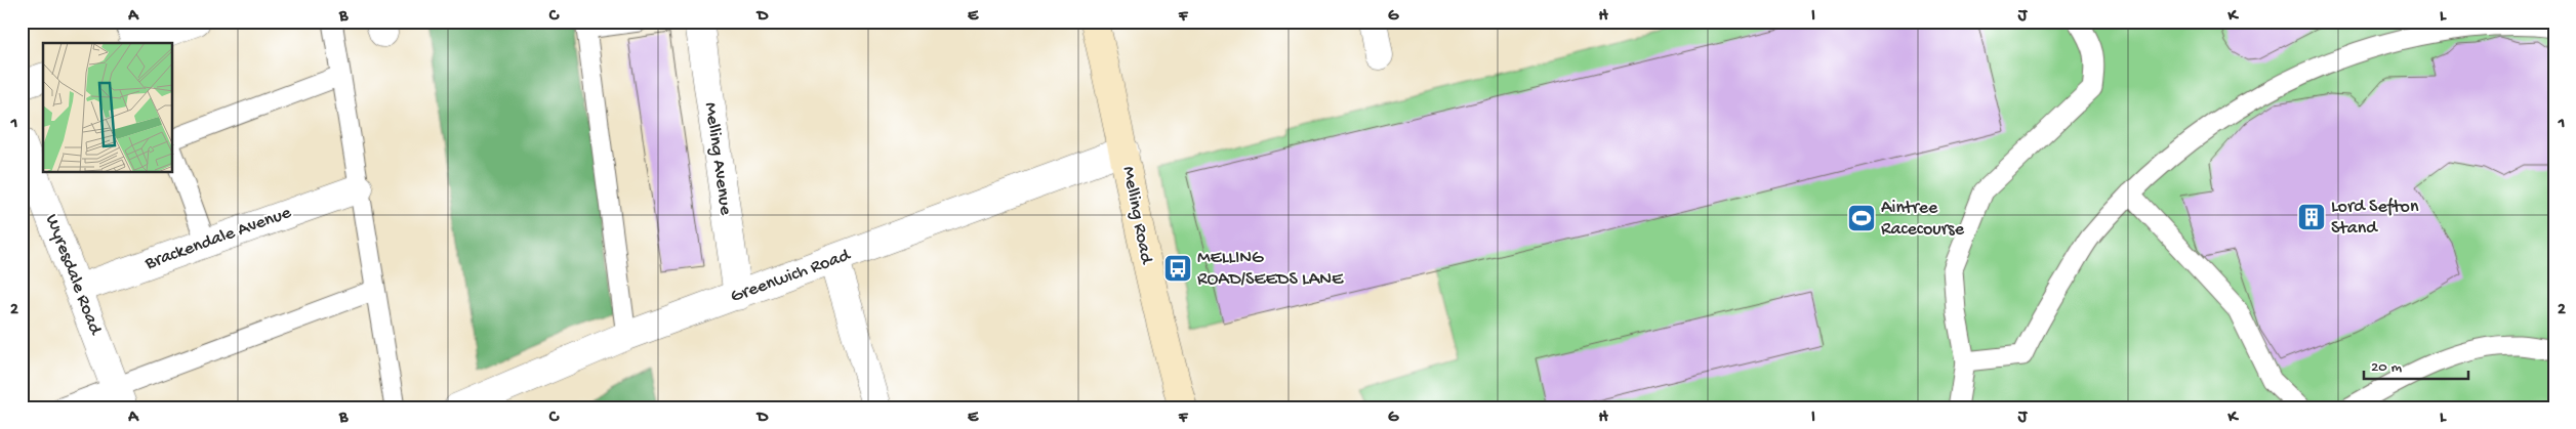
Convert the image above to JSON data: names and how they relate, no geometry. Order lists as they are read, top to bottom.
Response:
{
  "streets": {
    "street": [
      "Melling Avenue",
      "Melling Road",
      "Brackendale Avenue",
      "Wyresdale Road",
      "Greenwich Road"
    ]
  },
  "crossings": [
    ["Melling Avenue", "Greenwich Road"],
    ["Melling Road", "Greenwich Road"],
    ["Brackendale Avenue", "Wyresdale Road"]
  ],
  "places": {
    "building": ["Lord Sefton Stand"],
    "sports": ["Aintree Racecourse"],
    "bus stop": ["MELLING ROAD/SEEDS LANE"]
  },
  "scale_bar": "20 m",
  "grid": {
    "columns": [
      "A",
      "B",
      "C",
      "D",
      "E",
      "F",
      "G",
      "H",
      "I",
      "J",
      "K",
      "L"
    ],
    "rows": ["1", "2"]
  }
}
